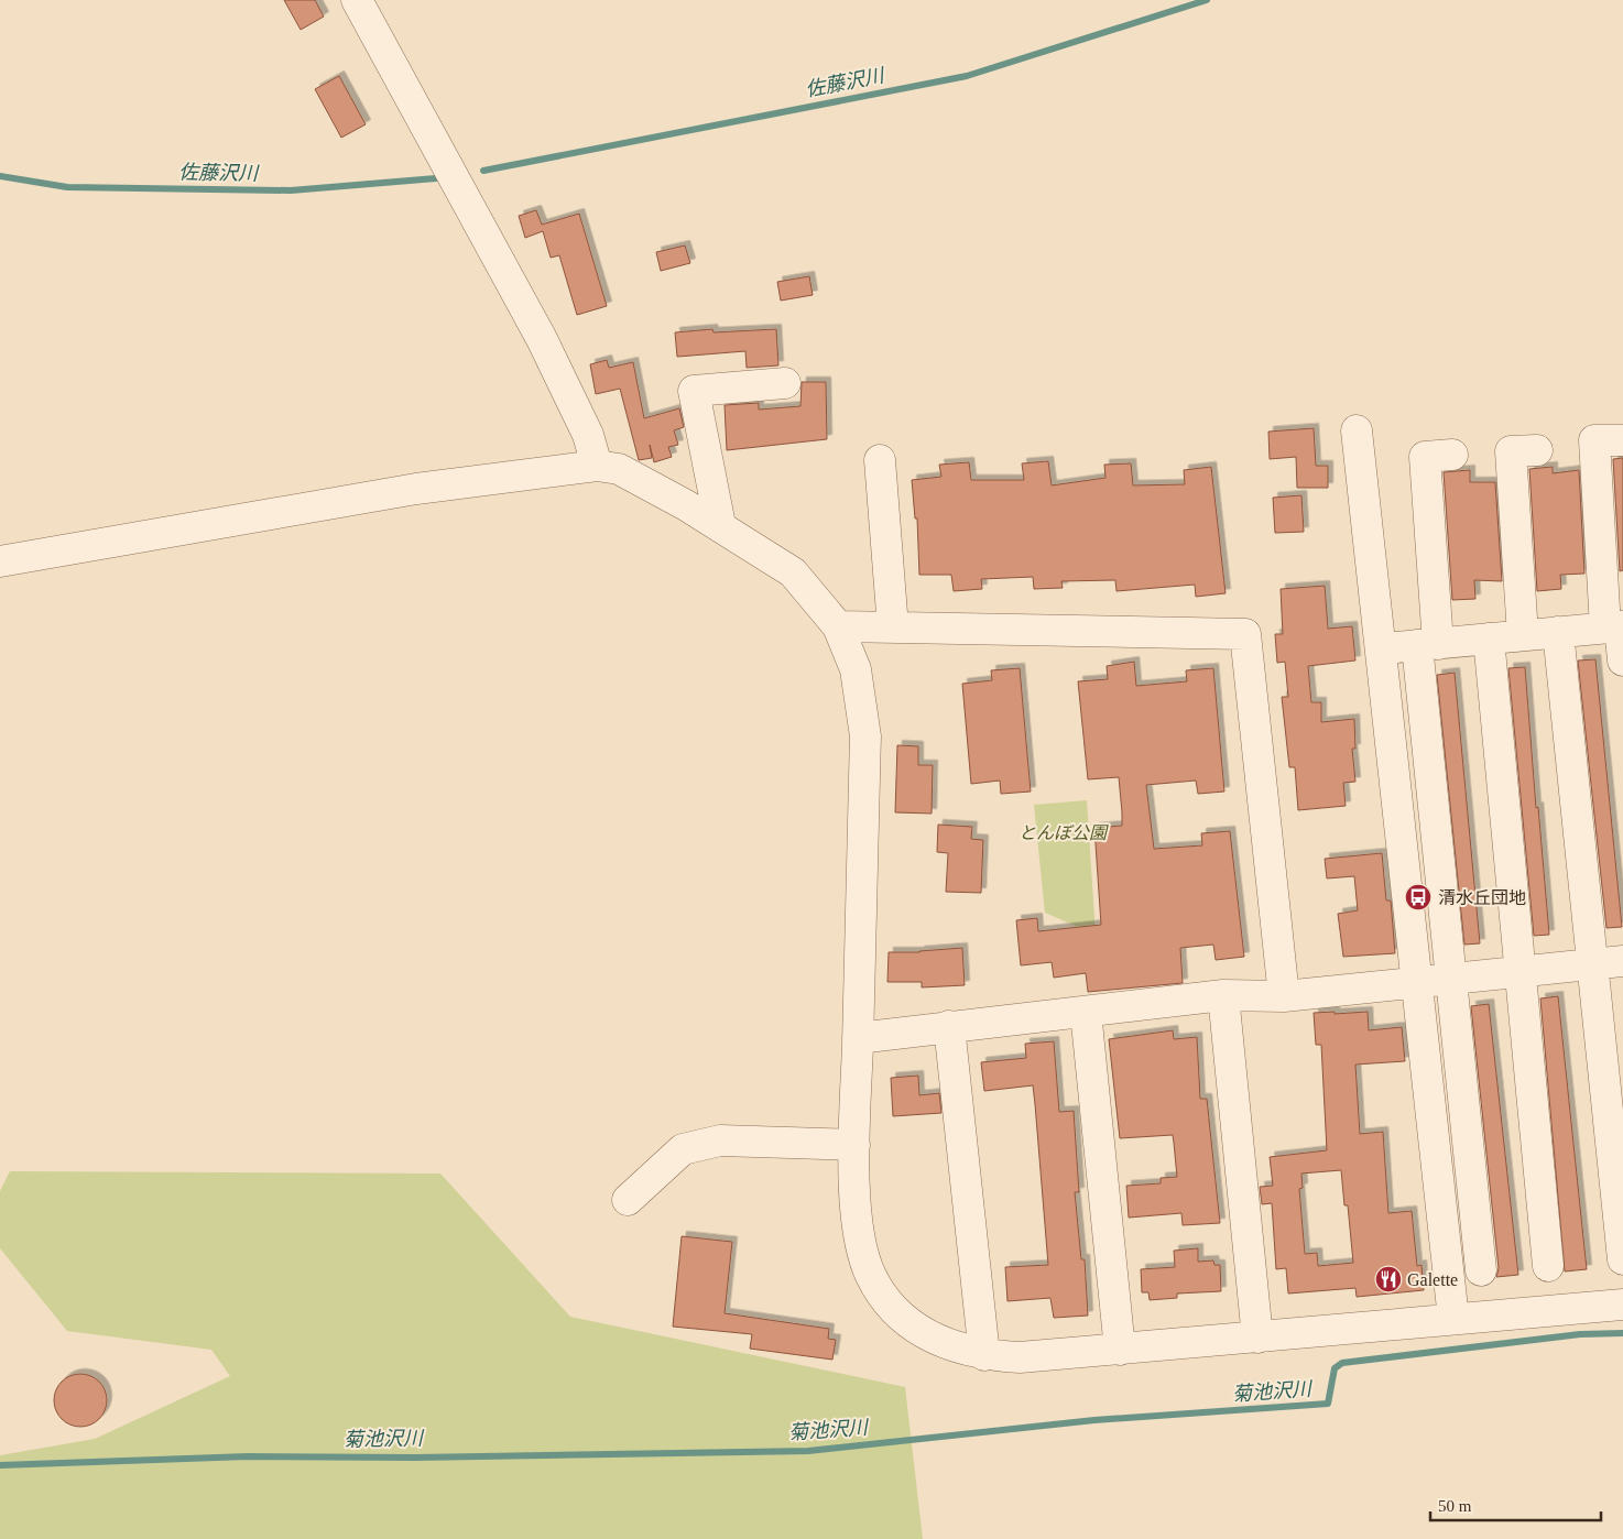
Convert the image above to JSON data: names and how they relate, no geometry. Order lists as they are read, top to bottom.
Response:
{
  "water": ["佐藤沢川", "菊池沢川"],
  "parks": ["とんぼ公園"],
  "places": {
    "bus stop": ["清水丘団地"],
    "restaurant": ["Galette"]
  },
  "scale_bar": "50 m"
}
